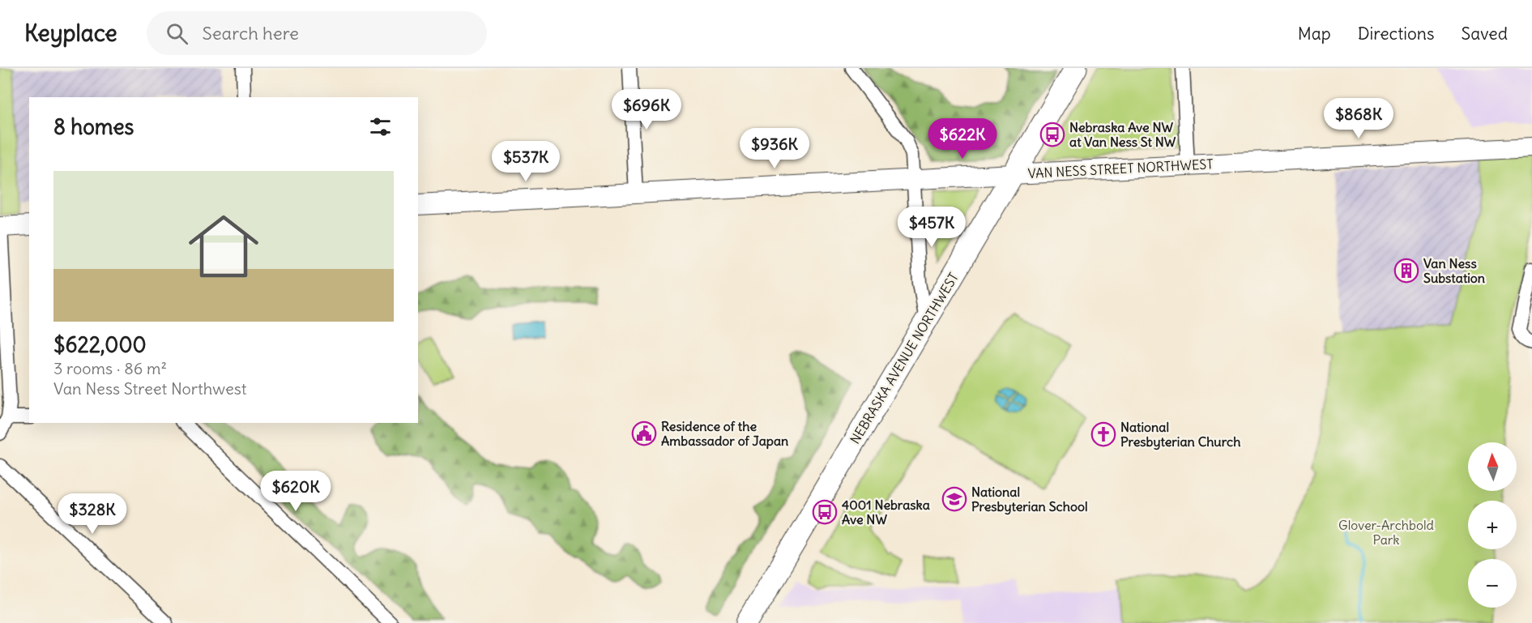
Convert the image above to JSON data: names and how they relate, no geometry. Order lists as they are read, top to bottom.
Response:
{
  "streets": {
    "main road": ["NEBRASKA AVENUE NORTHWEST"],
    "street": ["VAN NESS STREET NORTHWEST"]
  },
  "crossings": [
    ["VAN NESS STREET NORTHWEST", "NEBRASKA AVENUE NORTHWEST"]
  ],
  "parks": ["Glover-Archbold Park"],
  "places": {
    "bus stop": ["Nebraska Ave NW at Van Ness St NW", "4001 Nebraska Ave NW"],
    "building": ["Van Ness Substation"],
    "public building": ["Residence of the Ambassador of Japan"],
    "church": ["National Presbyterian Church"],
    "school or university": ["National Presbyterian School"]
  },
  "north": "top",
  "page": {
    "header": "Keyplace",
    "search": "Search here",
    "nav": ["Map", "Directions", "Saved"],
    "price": [
      "$696K",
      "$868K",
      "$622K",
      "$936K",
      "$537K",
      "$457K",
      "$620K",
      "$328K"
    ],
    "heading": "8 homes",
    "list": [
      {
        "name": "$622,000",
        "note": "3 rooms · 86 m² · Van Ness Street Northwest"
      }
    ],
    "map_buttons": ["+", "−"]
  }
}
